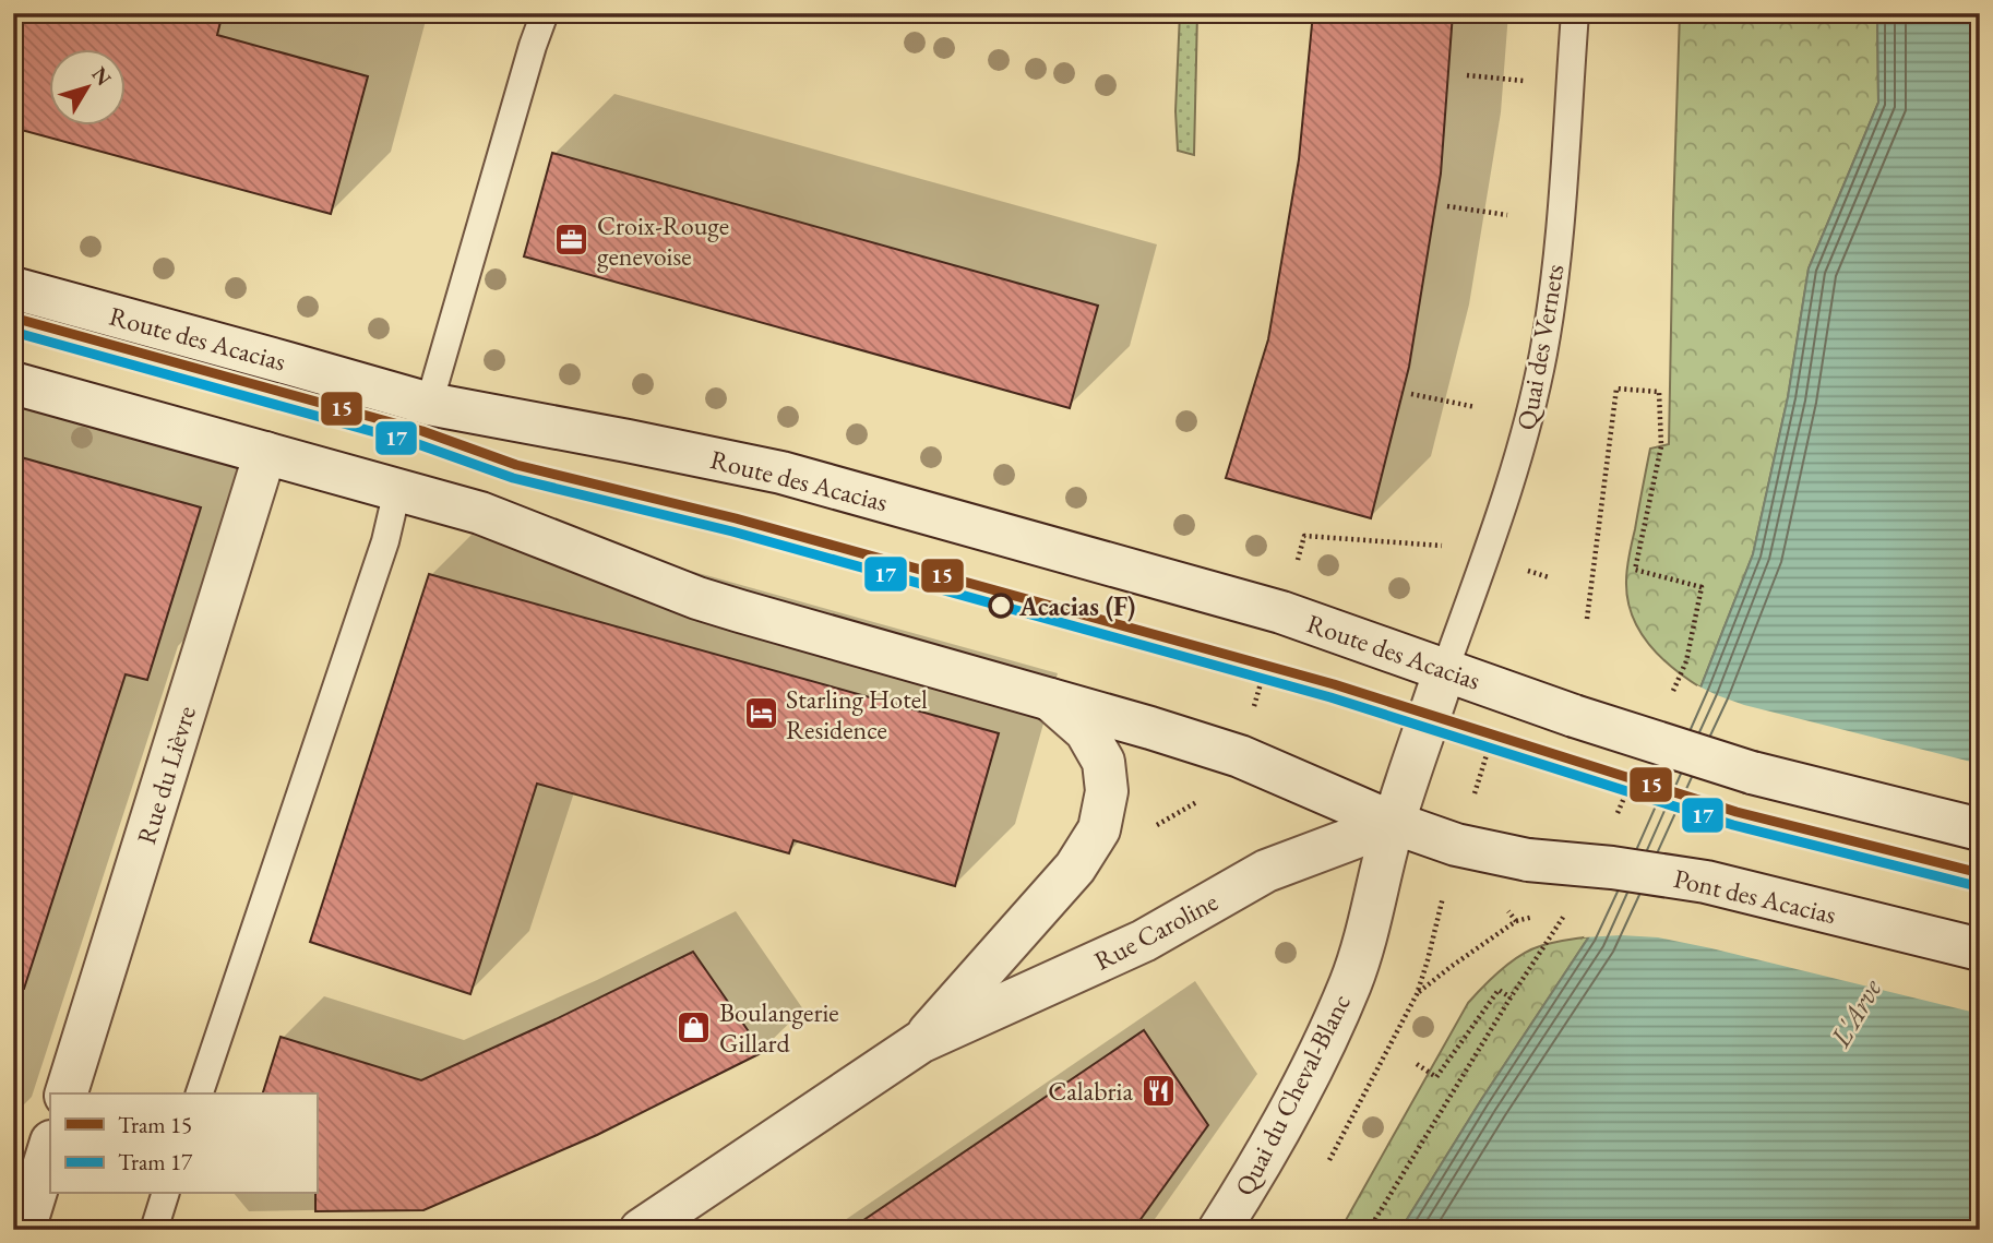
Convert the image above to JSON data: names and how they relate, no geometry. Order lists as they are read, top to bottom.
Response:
{
  "streets": {
    "main road": [
      "Route des Acacias",
      "Rue du Lièvre",
      "Pont des Acacias",
      "Rue Caroline",
      "Quai du Cheval-Blanc"
    ],
    "lane": ["Quai des Vernets"]
  },
  "crossings": [
    ["Route des Acacias", "Quai des Vernets"],
    ["Rue Caroline", "Quai du Cheval-Blanc"]
  ],
  "water": ["L'Arve"],
  "places": {
    "office": ["Croix-Rouge genevoise"],
    "other": ["Acacias (F)"],
    "hotel": ["Starling Hotel Residence"],
    "shop": ["Boulangerie Gillard"],
    "restaurant": ["Calabria"]
  },
  "lines": ["tram line 15", "tram line 17"],
  "legend": ["Tram 15", "Tram 17"],
  "north": "top right"
}
